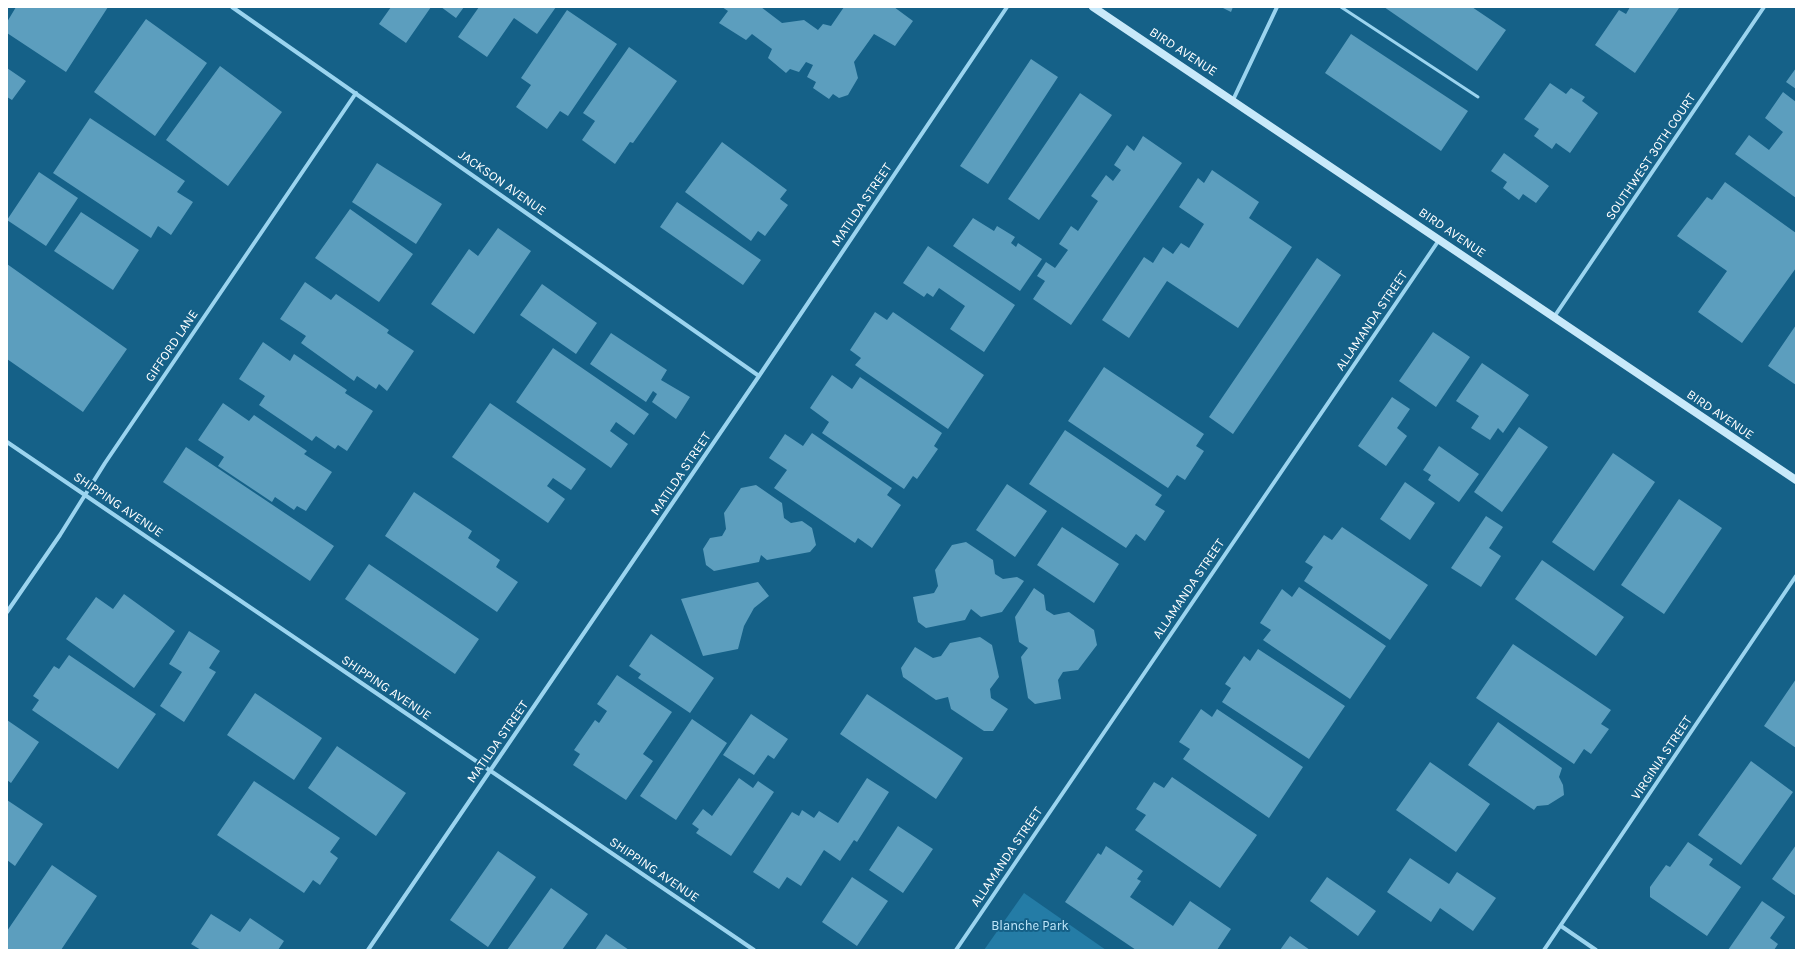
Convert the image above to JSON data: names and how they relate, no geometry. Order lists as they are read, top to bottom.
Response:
{
  "streets": {
    "street": [
      "BIRD AVENUE",
      "SOUTHWEST 30TH COURT",
      "JACKSON AVENUE",
      "MATILDA STREET",
      "ALLAMANDA STREET",
      "GIFFORD LANE",
      "SHIPPING AVENUE",
      "VIRGINIA STREET"
    ]
  },
  "crossings": [
    ["BIRD AVENUE", "SOUTHWEST 30TH COURT"],
    ["BIRD AVENUE", "ALLAMANDA STREET"],
    ["JACKSON AVENUE", "MATILDA STREET"],
    ["JACKSON AVENUE", "GIFFORD LANE"],
    ["MATILDA STREET", "SHIPPING AVENUE"],
    ["GIFFORD LANE", "SHIPPING AVENUE"]
  ],
  "parks": ["Blanche Park"]
}
